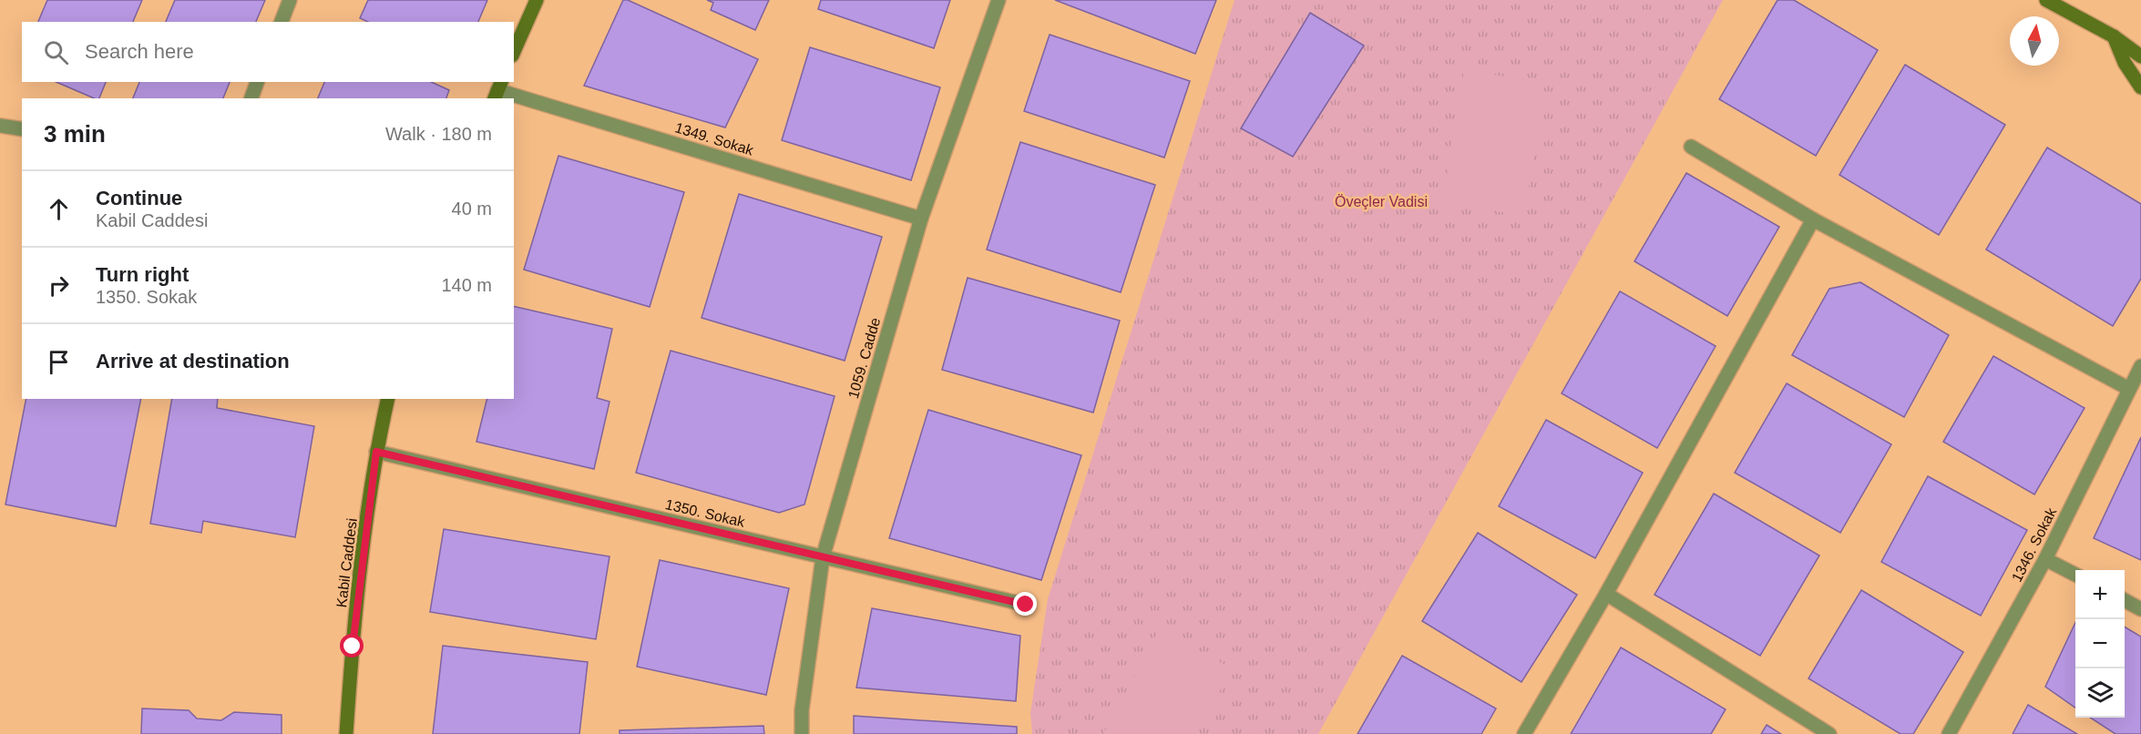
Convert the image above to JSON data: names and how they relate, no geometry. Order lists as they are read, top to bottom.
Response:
{
  "streets": {
    "main road": ["Kabil Caddesi"],
    "street": [
      "1349. Sokak",
      "1059. Cadde",
      "1350. Sokak",
      "1346. Sokak"
    ]
  },
  "crossings": [
    ["1349. Sokak", "1059. Cadde"],
    ["1059. Cadde", "1350. Sokak"],
    ["1350. Sokak", "Kabil Caddesi"]
  ],
  "parks": ["Öveçler Vadisi"],
  "north": "top",
  "page": {
    "search": "Search here",
    "heading": ["3 min", "Walk · 180 m"],
    "list": [
      ["Continue", "Kabil Caddesi", "40 m"],
      ["Turn right", "1350. Sokak", "140 m"],
      "Arrive at destination"
    ],
    "map_buttons": ["+", "−"]
  }
}
